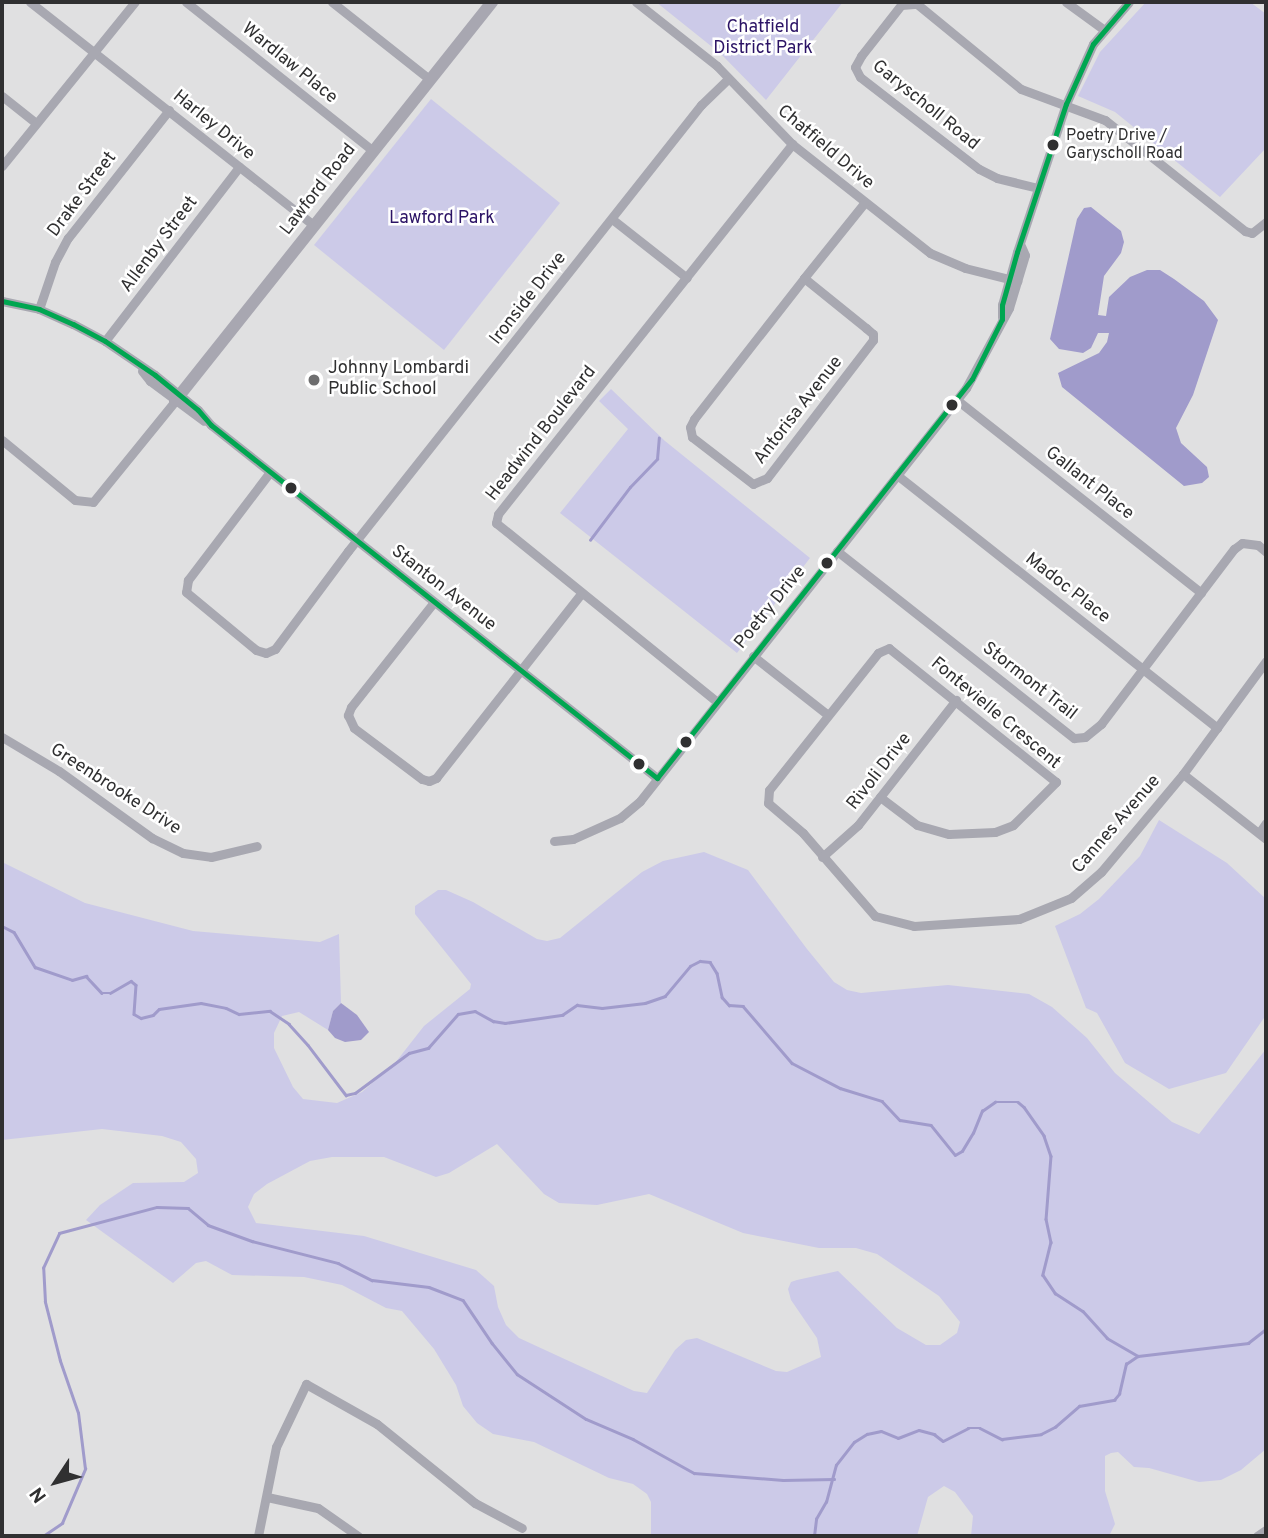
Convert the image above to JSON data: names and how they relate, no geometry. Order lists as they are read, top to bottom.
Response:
{
  "streets": {
    "street": [
      "Wardlaw Place",
      "Garyscholl Road",
      "Harley Drive",
      "Chatfield Drive",
      "Lawford Road",
      "Drake Street",
      "Allenby Street",
      "Ironside Drive",
      "Antorisa Avenue",
      "Headwind Boulevard",
      "Gallant Place",
      "Stanton Avenue",
      "Madoc Place",
      "Poetry Drive",
      "Stormont Trail",
      "Fontevielle Crescent",
      "Rivoli Drive",
      "Greenbrooke Drive",
      "Cannes Avenue"
    ]
  },
  "crossings": [
    ["Wardlaw Place", "Lawford Road"],
    ["Garyscholl Road", "Poetry Drive"],
    ["Harley Drive", "Lawford Road"],
    ["Harley Drive", "Drake Street"],
    ["Harley Drive", "Allenby Street"],
    ["Chatfield Drive", "Ironside Drive"],
    ["Chatfield Drive", "Antorisa Avenue"],
    ["Chatfield Drive", "Headwind Boulevard"],
    ["Chatfield Drive", "Poetry Drive"],
    ["Lawford Road", "Stanton Avenue"],
    ["Drake Street", "Stanton Avenue"],
    ["Allenby Street", "Stanton Avenue"],
    ["Ironside Drive", "Stanton Avenue"],
    ["Headwind Boulevard", "Poetry Drive"],
    ["Gallant Place", "Poetry Drive"],
    ["Gallant Place", "Stormont Trail"],
    ["Stanton Avenue", "Poetry Drive"],
    ["Madoc Place", "Poetry Drive"],
    ["Madoc Place", "Stormont Trail"],
    ["Madoc Place", "Cannes Avenue"],
    ["Poetry Drive", "Stormont Trail"],
    ["Fontevielle Crescent", "Rivoli Drive"],
    ["Fontevielle Crescent", "Cannes Avenue"],
    ["Rivoli Drive", "Cannes Avenue"]
  ],
  "parks": ["Chatfield District Park", "Lawford Park"],
  "places": ["Poetry Drive / Garyscholl Road", "Johnny Lombardi Public School"],
  "north": "bottom left"
}
